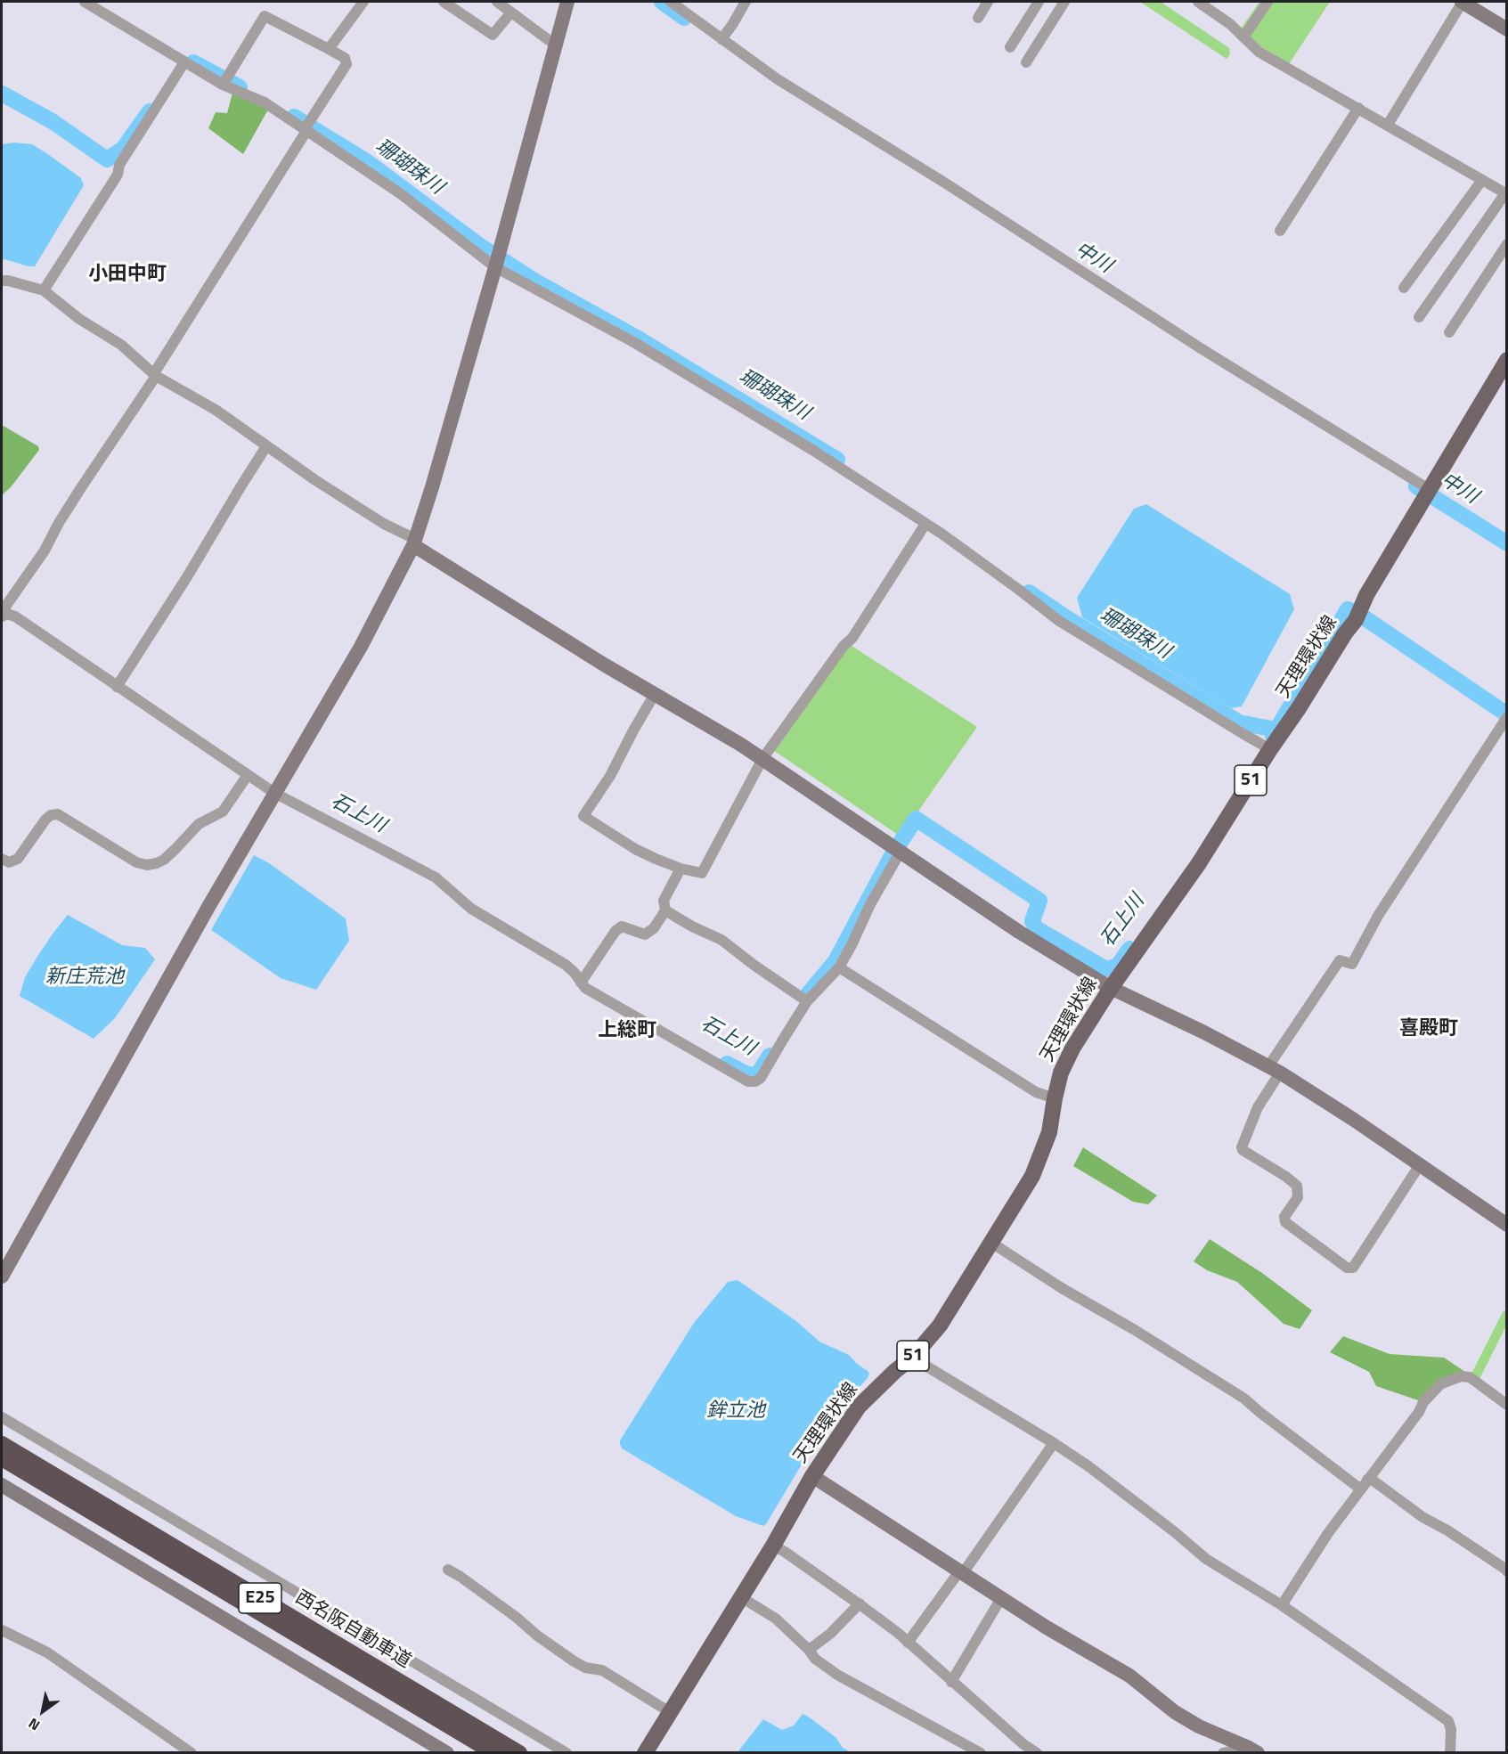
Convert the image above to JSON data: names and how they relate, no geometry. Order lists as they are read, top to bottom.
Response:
{
  "streets": {
    "highway": ["E25", "西名阪自動車道"],
    "main road": ["天理環状線", "51"]
  },
  "districts": ["小田中町", "喜殿町", "上総町"],
  "water": [
    "珊瑚珠川",
    "中川",
    "石上川",
    "新庄荒池",
    "鉾立池"
  ],
  "north": "bottom left"
}
